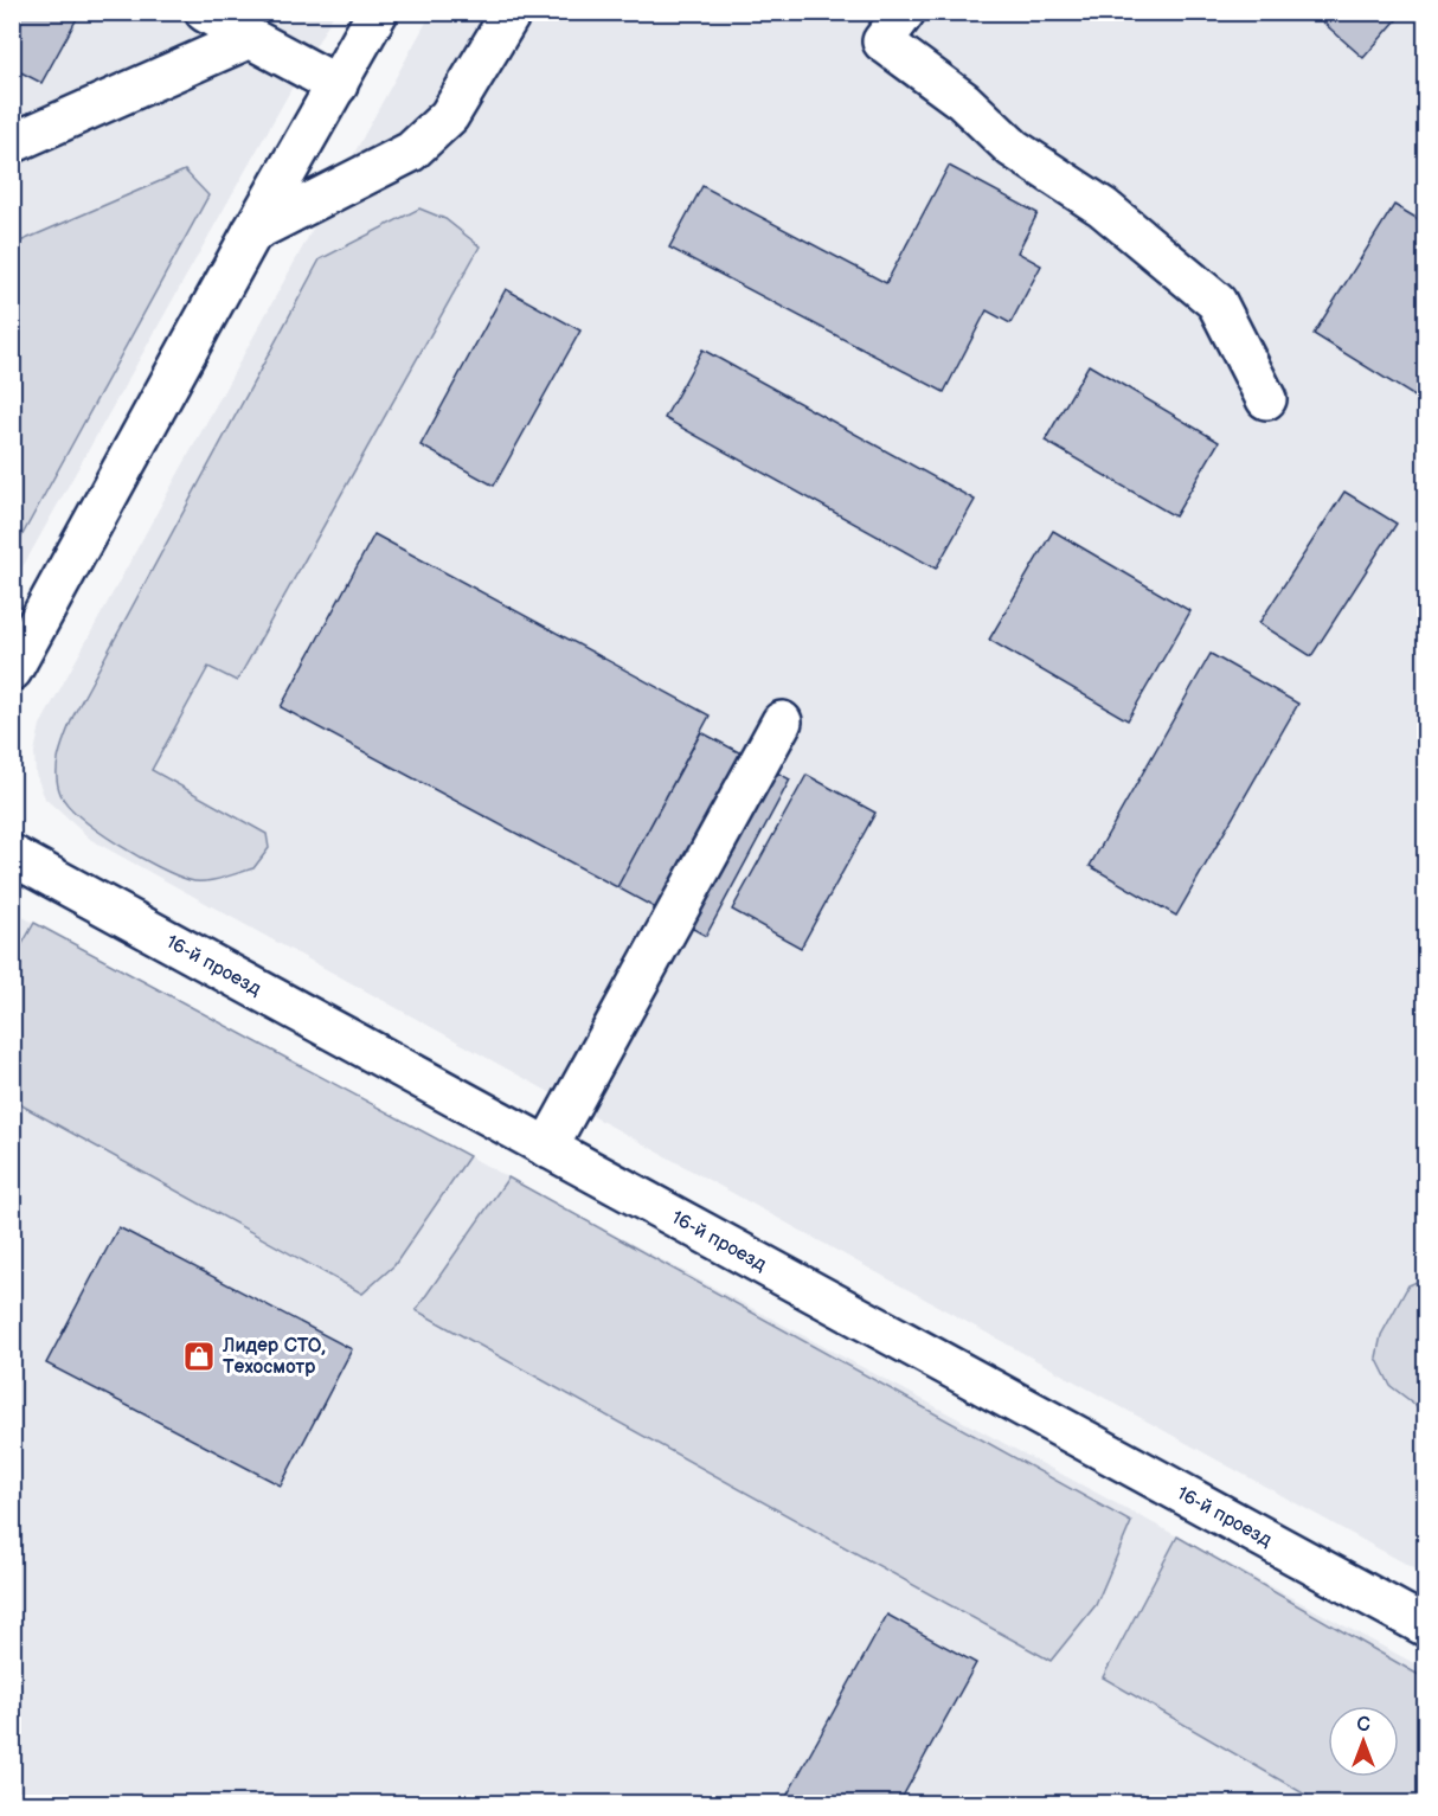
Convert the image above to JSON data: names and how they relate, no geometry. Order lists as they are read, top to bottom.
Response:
{
  "streets": {
    "street": ["16-й проезд"]
  },
  "places": {
    "shop": ["Лидер СТО, Техосмотр"]
  },
  "north": "top"
}
